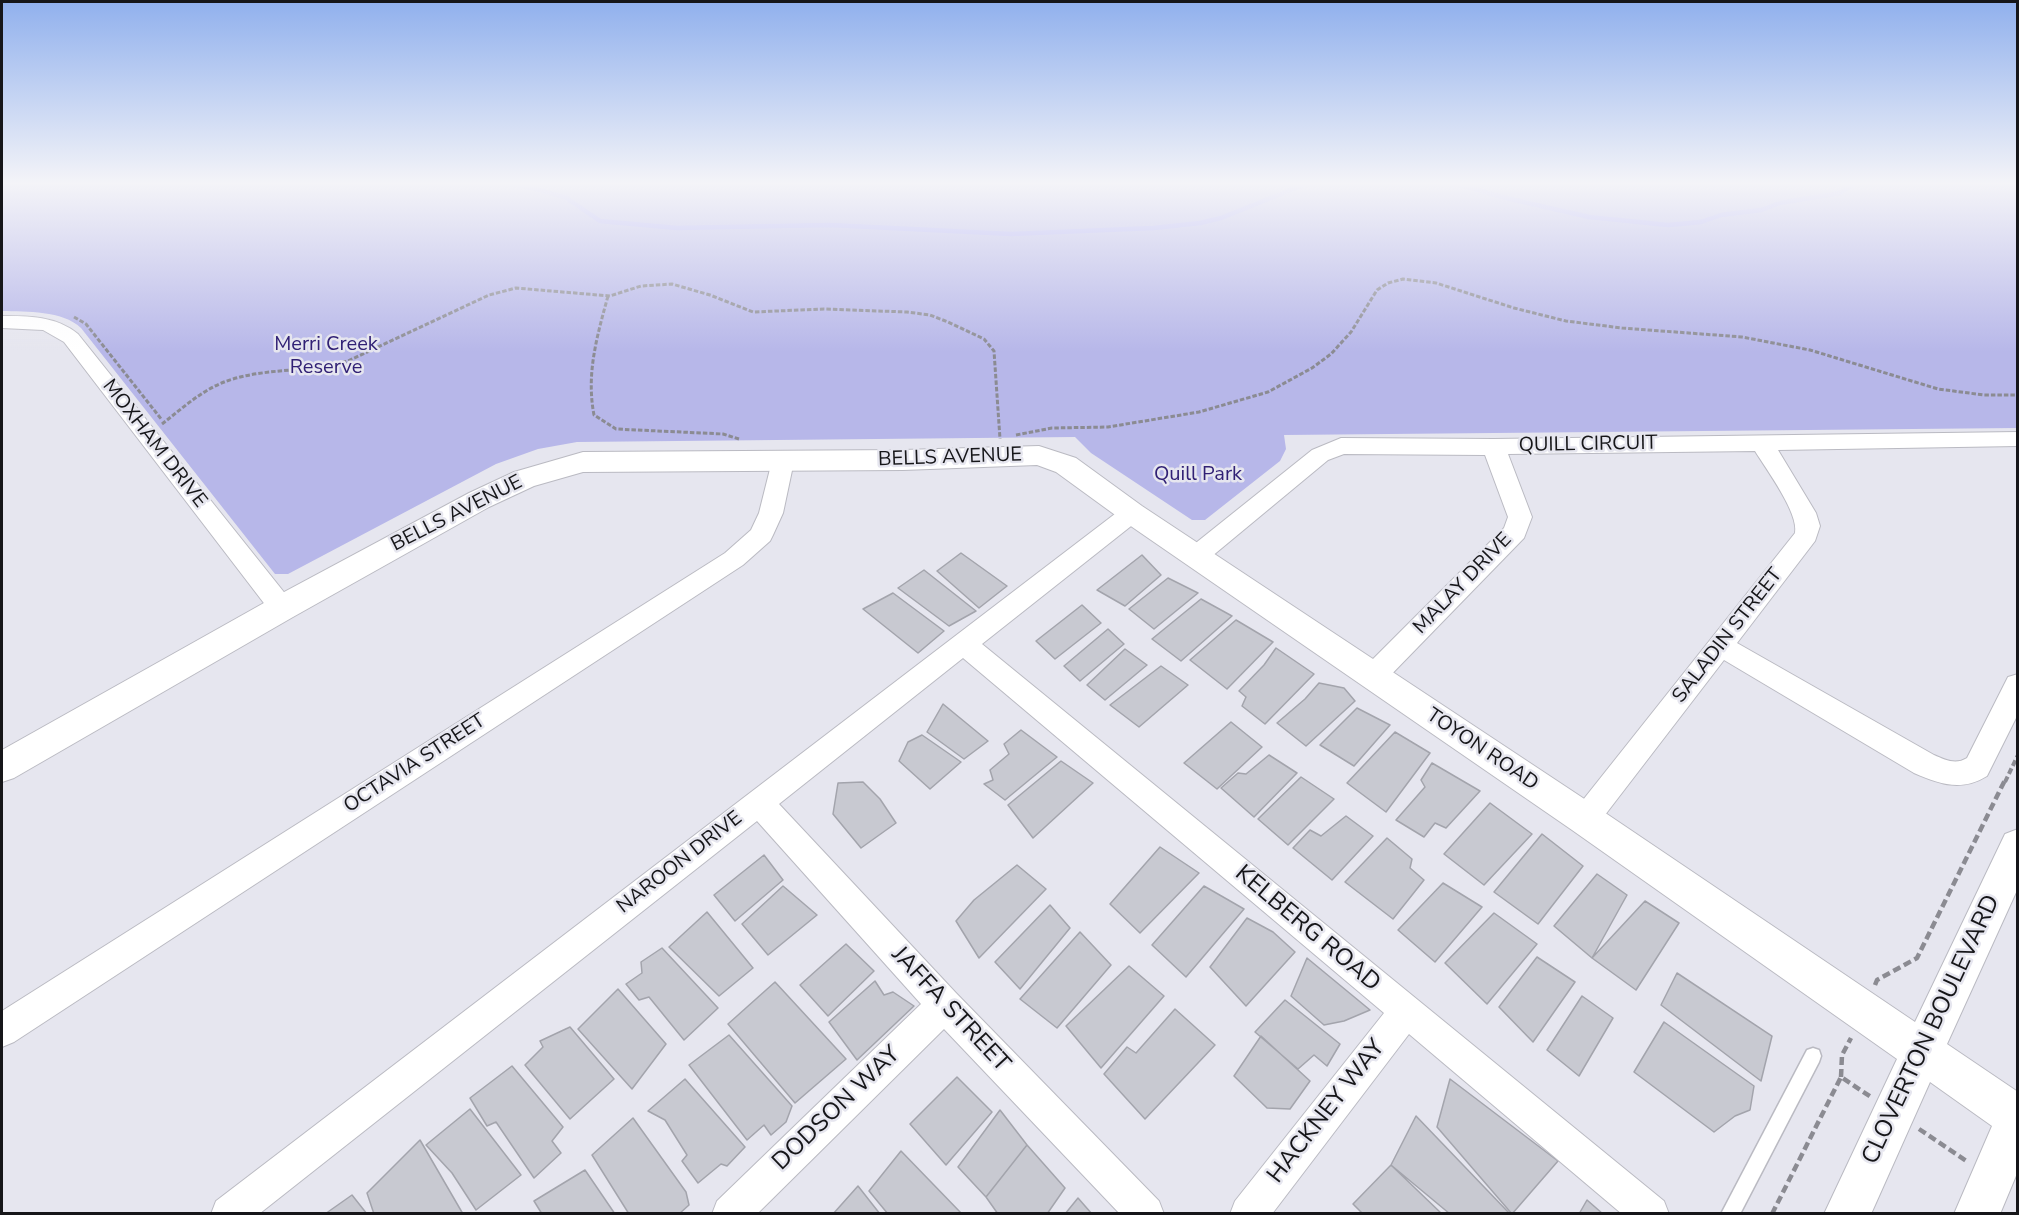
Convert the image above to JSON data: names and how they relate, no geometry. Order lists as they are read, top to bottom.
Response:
{
  "streets": {
    "street": [
      "MOXHAM DRIVE",
      "QUILL CIRCUIT",
      "BELLS AVENUE",
      "MALAY DRIVE",
      "SALADIN STREET",
      "TOYON ROAD",
      "OCTAVIA STREET",
      "NAROON DRIVE",
      "KELBERG ROAD",
      "JAFFA STREET",
      "CLOVERTON BOULEVARD",
      "DODSON WAY",
      "HACKNEY WAY"
    ]
  },
  "crossings": [
    ["MOXHAM DRIVE", "BELLS AVENUE"],
    ["QUILL CIRCUIT", "MALAY DRIVE"],
    ["QUILL CIRCUIT", "SALADIN STREET"],
    ["QUILL CIRCUIT", "TOYON ROAD"],
    ["BELLS AVENUE", "TOYON ROAD"],
    ["BELLS AVENUE", "OCTAVIA STREET"],
    ["MALAY DRIVE", "TOYON ROAD"],
    ["SALADIN STREET", "TOYON ROAD"],
    ["TOYON ROAD", "NAROON DRIVE"],
    ["TOYON ROAD", "CLOVERTON BOULEVARD"],
    ["NAROON DRIVE", "KELBERG ROAD"],
    ["NAROON DRIVE", "JAFFA STREET"],
    ["KELBERG ROAD", "HACKNEY WAY"],
    ["JAFFA STREET", "DODSON WAY"]
  ],
  "parks": ["Merri Creek Reserve", "Quill Park"]
}
